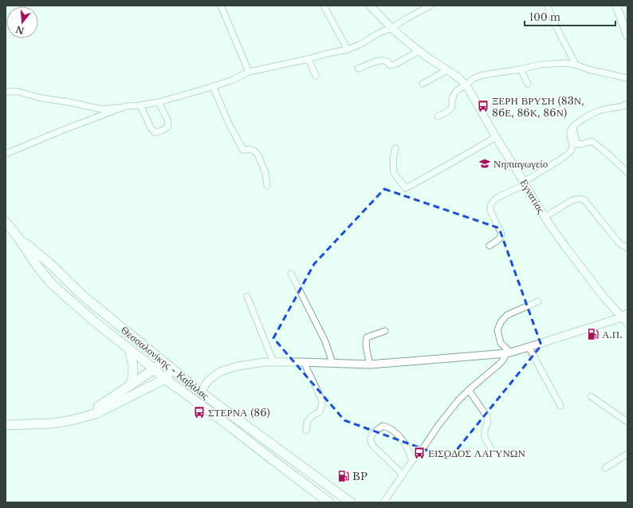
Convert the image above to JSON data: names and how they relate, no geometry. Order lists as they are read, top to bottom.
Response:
{
  "streets": {
    "main road": ["Θεσσαλονίκης - Καβάλας"],
    "street": ["Εγνατίας"]
  },
  "places": {
    "bus stop": ["ΞΕΡΗ ΒΡΥΣΗ (83Ν, 86Ε, 86Κ, 86Ν)", "ΣΤΕΡΝΑ (86)", "ΕΙΣΟΔΟΣ ΛΑΓΥΝΩΝ"],
    "school or university": ["Νηπιαγωγείο"],
    "fuel station": ["Α.Π.", "BP"]
  },
  "scale_bar": "100 m",
  "north": "bottom"
}
